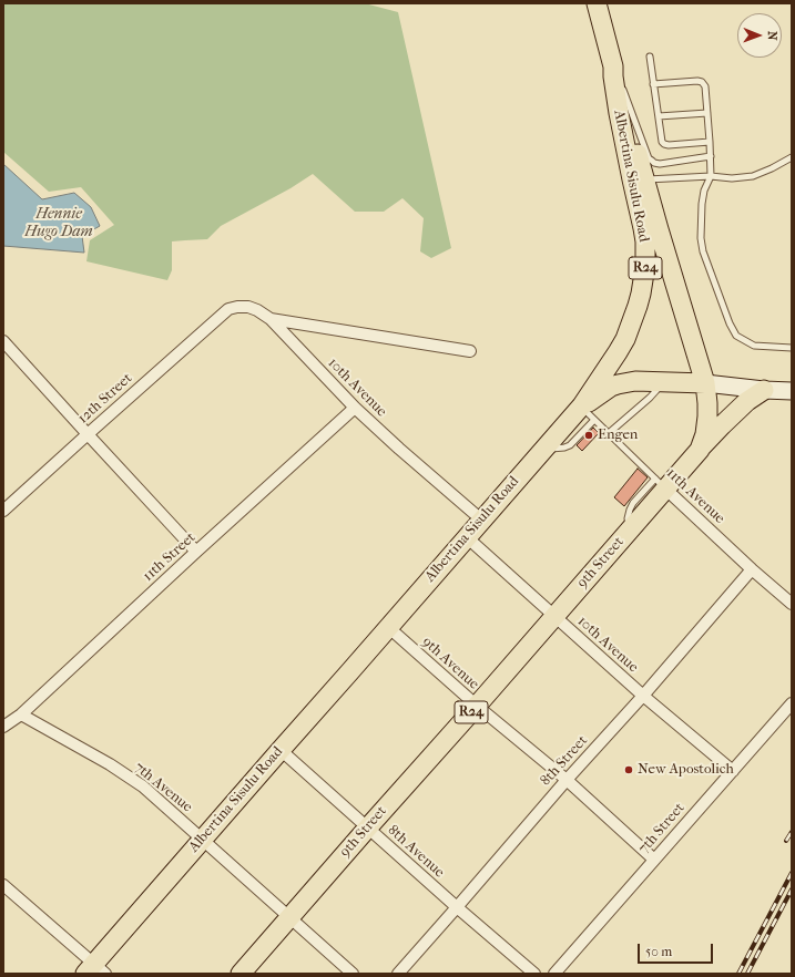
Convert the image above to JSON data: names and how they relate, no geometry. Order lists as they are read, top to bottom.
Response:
{
  "streets": {
    "main road": ["Albertina Sisulu Road", "R24", "9th Street"],
    "street": [
      "10th Avenue",
      "12th Street",
      "11th Avenue",
      "11th Street",
      "9th Avenue",
      "8th Street",
      "7th Avenue",
      "7th Street",
      "8th Avenue"
    ]
  },
  "crossings": [
    ["Albertina Sisulu Road", "10th Avenue"],
    ["Albertina Sisulu Road", "11th Avenue"],
    ["Albertina Sisulu Road", "9th Street"],
    ["Albertina Sisulu Road", "9th Avenue"],
    ["Albertina Sisulu Road", "7th Avenue"],
    ["Albertina Sisulu Road", "8th Avenue"],
    ["10th Avenue", "12th Street"],
    ["10th Avenue", "11th Street"],
    ["10th Avenue", "9th Street"],
    ["10th Avenue", "8th Street"],
    ["10th Avenue", "7th Street"],
    ["11th Avenue", "9th Street"],
    ["11th Avenue", "8th Street"],
    ["11th Street", "7th Avenue"],
    ["9th Street", "9th Avenue"],
    ["9th Street", "7th Avenue"],
    ["9th Street", "8th Avenue"],
    ["9th Avenue", "8th Street"],
    ["9th Avenue", "7th Street"],
    ["8th Street", "8th Avenue"]
  ],
  "water": ["Hennie Hugo Dam"],
  "places": ["Engen", "New Apostolich"],
  "scale_bar": "50 m",
  "north": "right"
}
